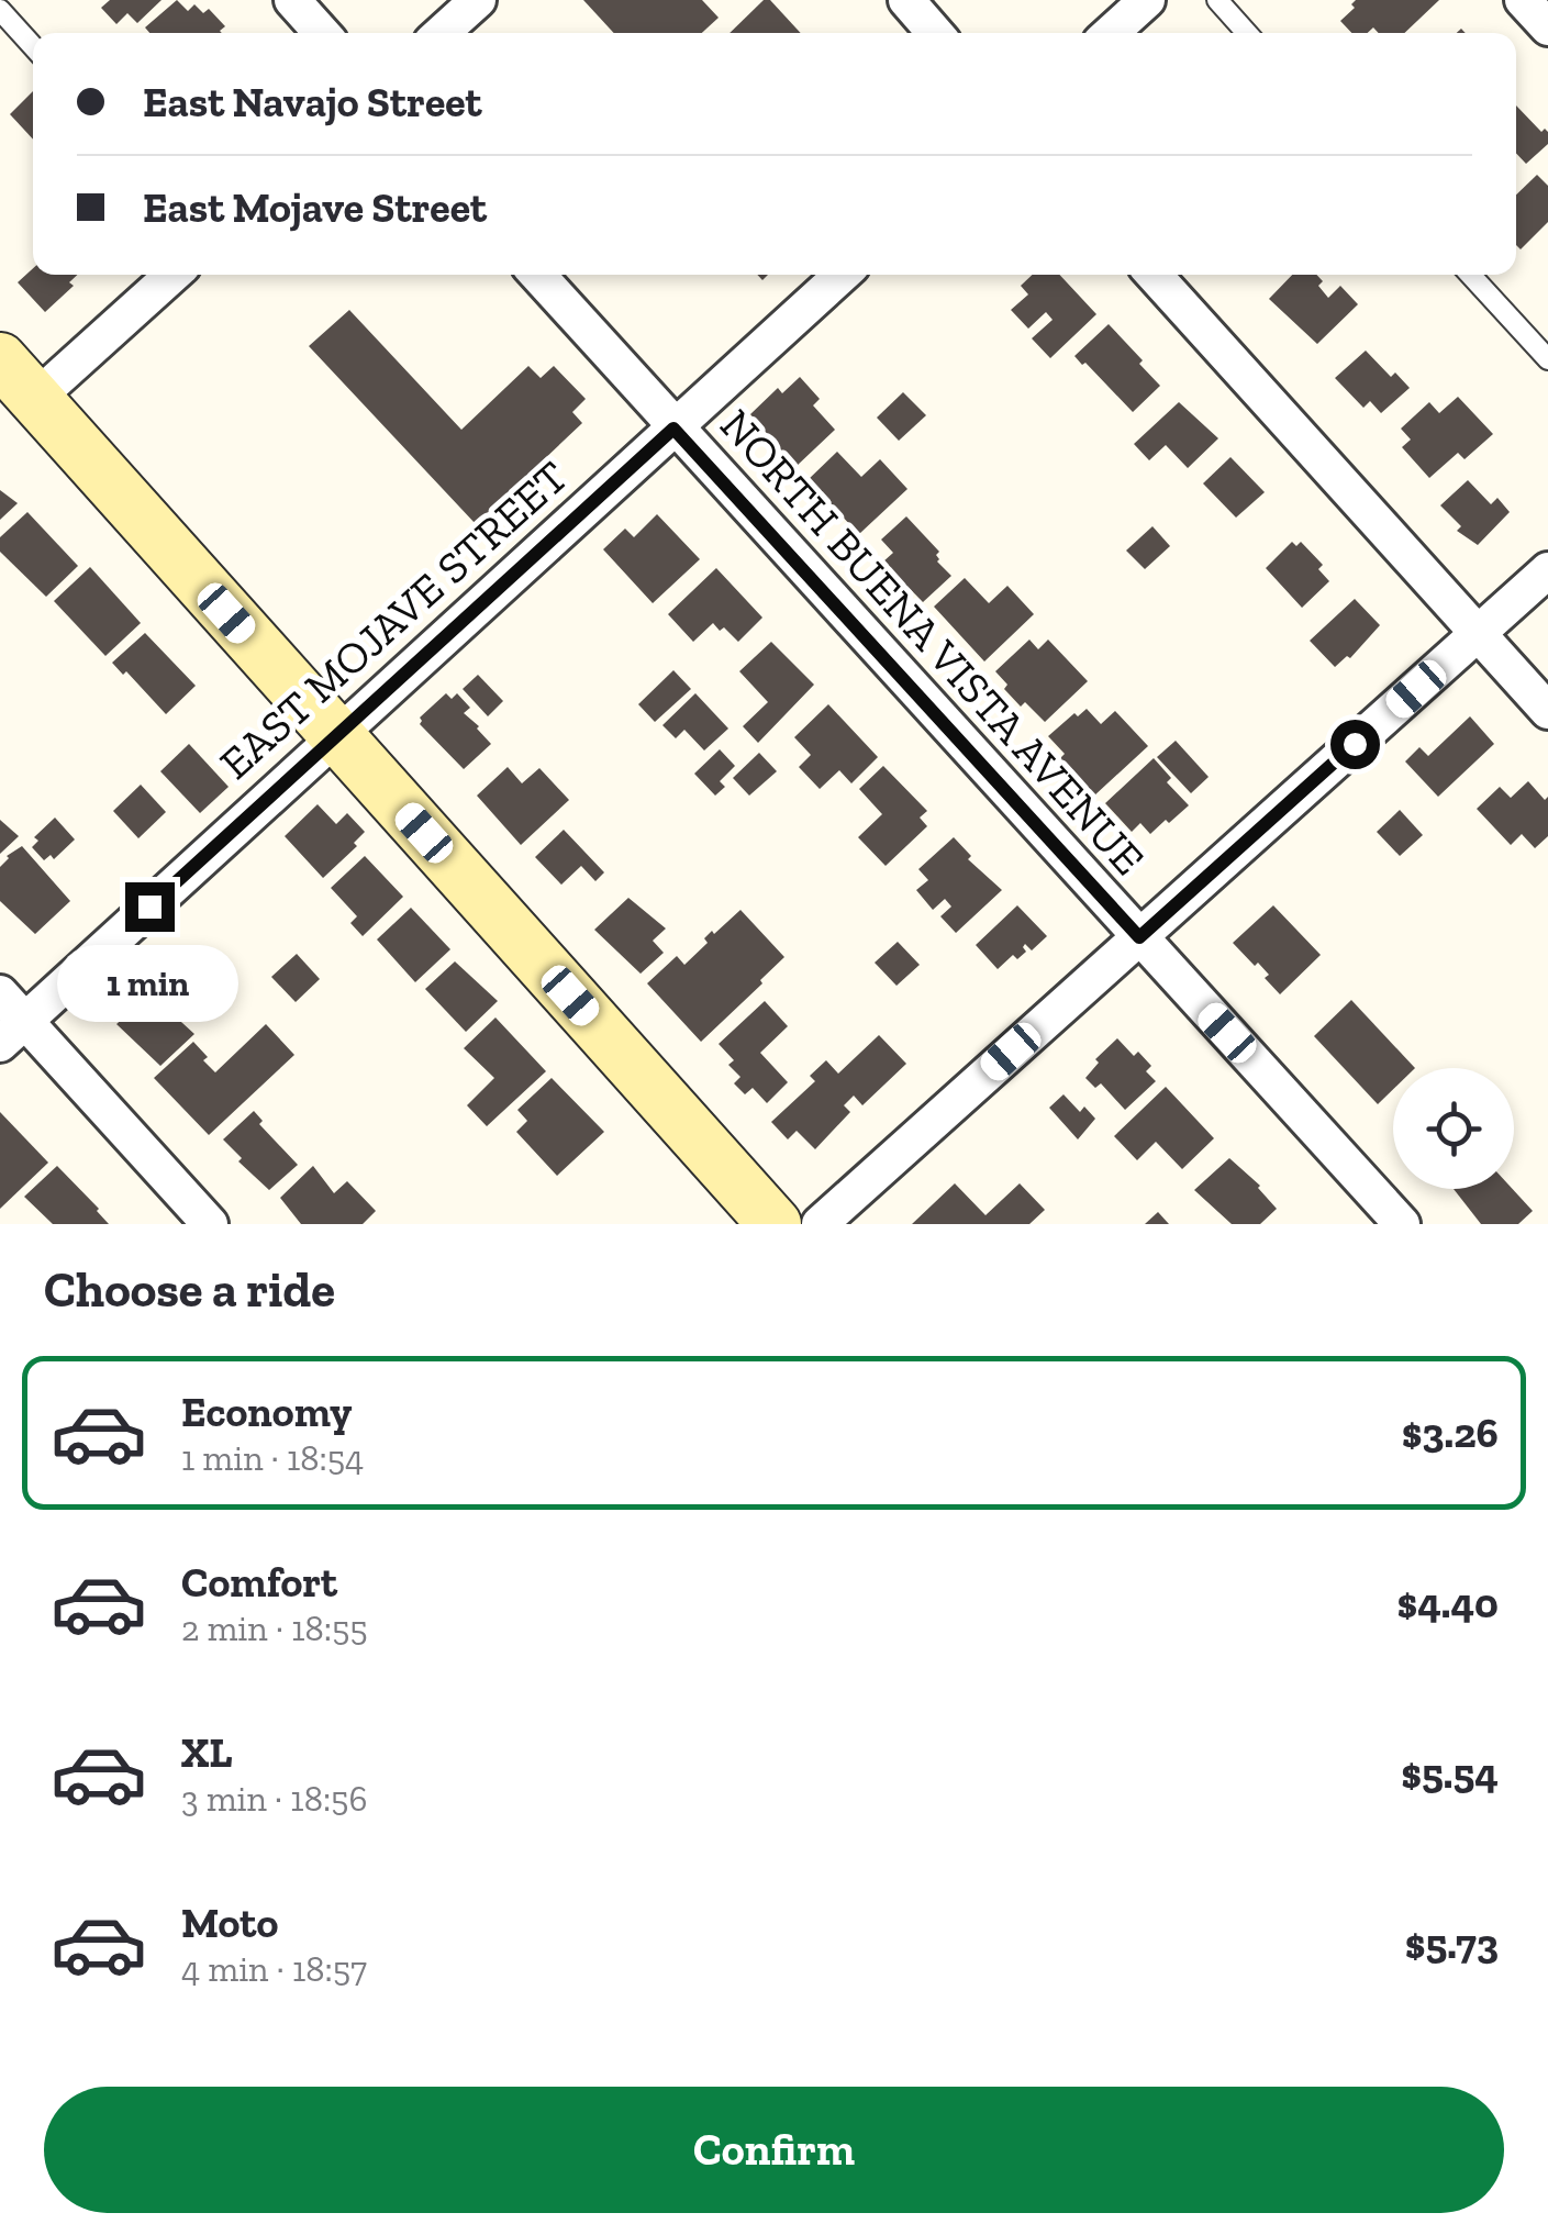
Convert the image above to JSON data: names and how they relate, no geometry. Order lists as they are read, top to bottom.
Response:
{
  "streets": {
    "street": ["EAST MOJAVE STREET", "NORTH BUENA VISTA AVENUE"]
  },
  "crossings": [
    ["EAST MOJAVE STREET", "NORTH BUENA VISTA AVENUE"]
  ],
  "page": {
    "banner": ["East Navajo Street", "East Mojave Street"],
    "bubble": "1 min",
    "heading": "Choose a ride",
    "list": [
      {
        "name": "Economy",
        "note": "1 min · 18:54",
        "value": "$3.26"
      },
      {
        "name": "Comfort",
        "note": "2 min · 18:55",
        "value": "$4.40"
      },
      {
        "name": "XL",
        "note": "3 min · 18:56",
        "value": "$5.54"
      },
      {
        "name": "Moto",
        "note": "4 min · 18:57",
        "value": "$5.73"
      }
    ],
    "buttons": "Confirm"
  }
}
